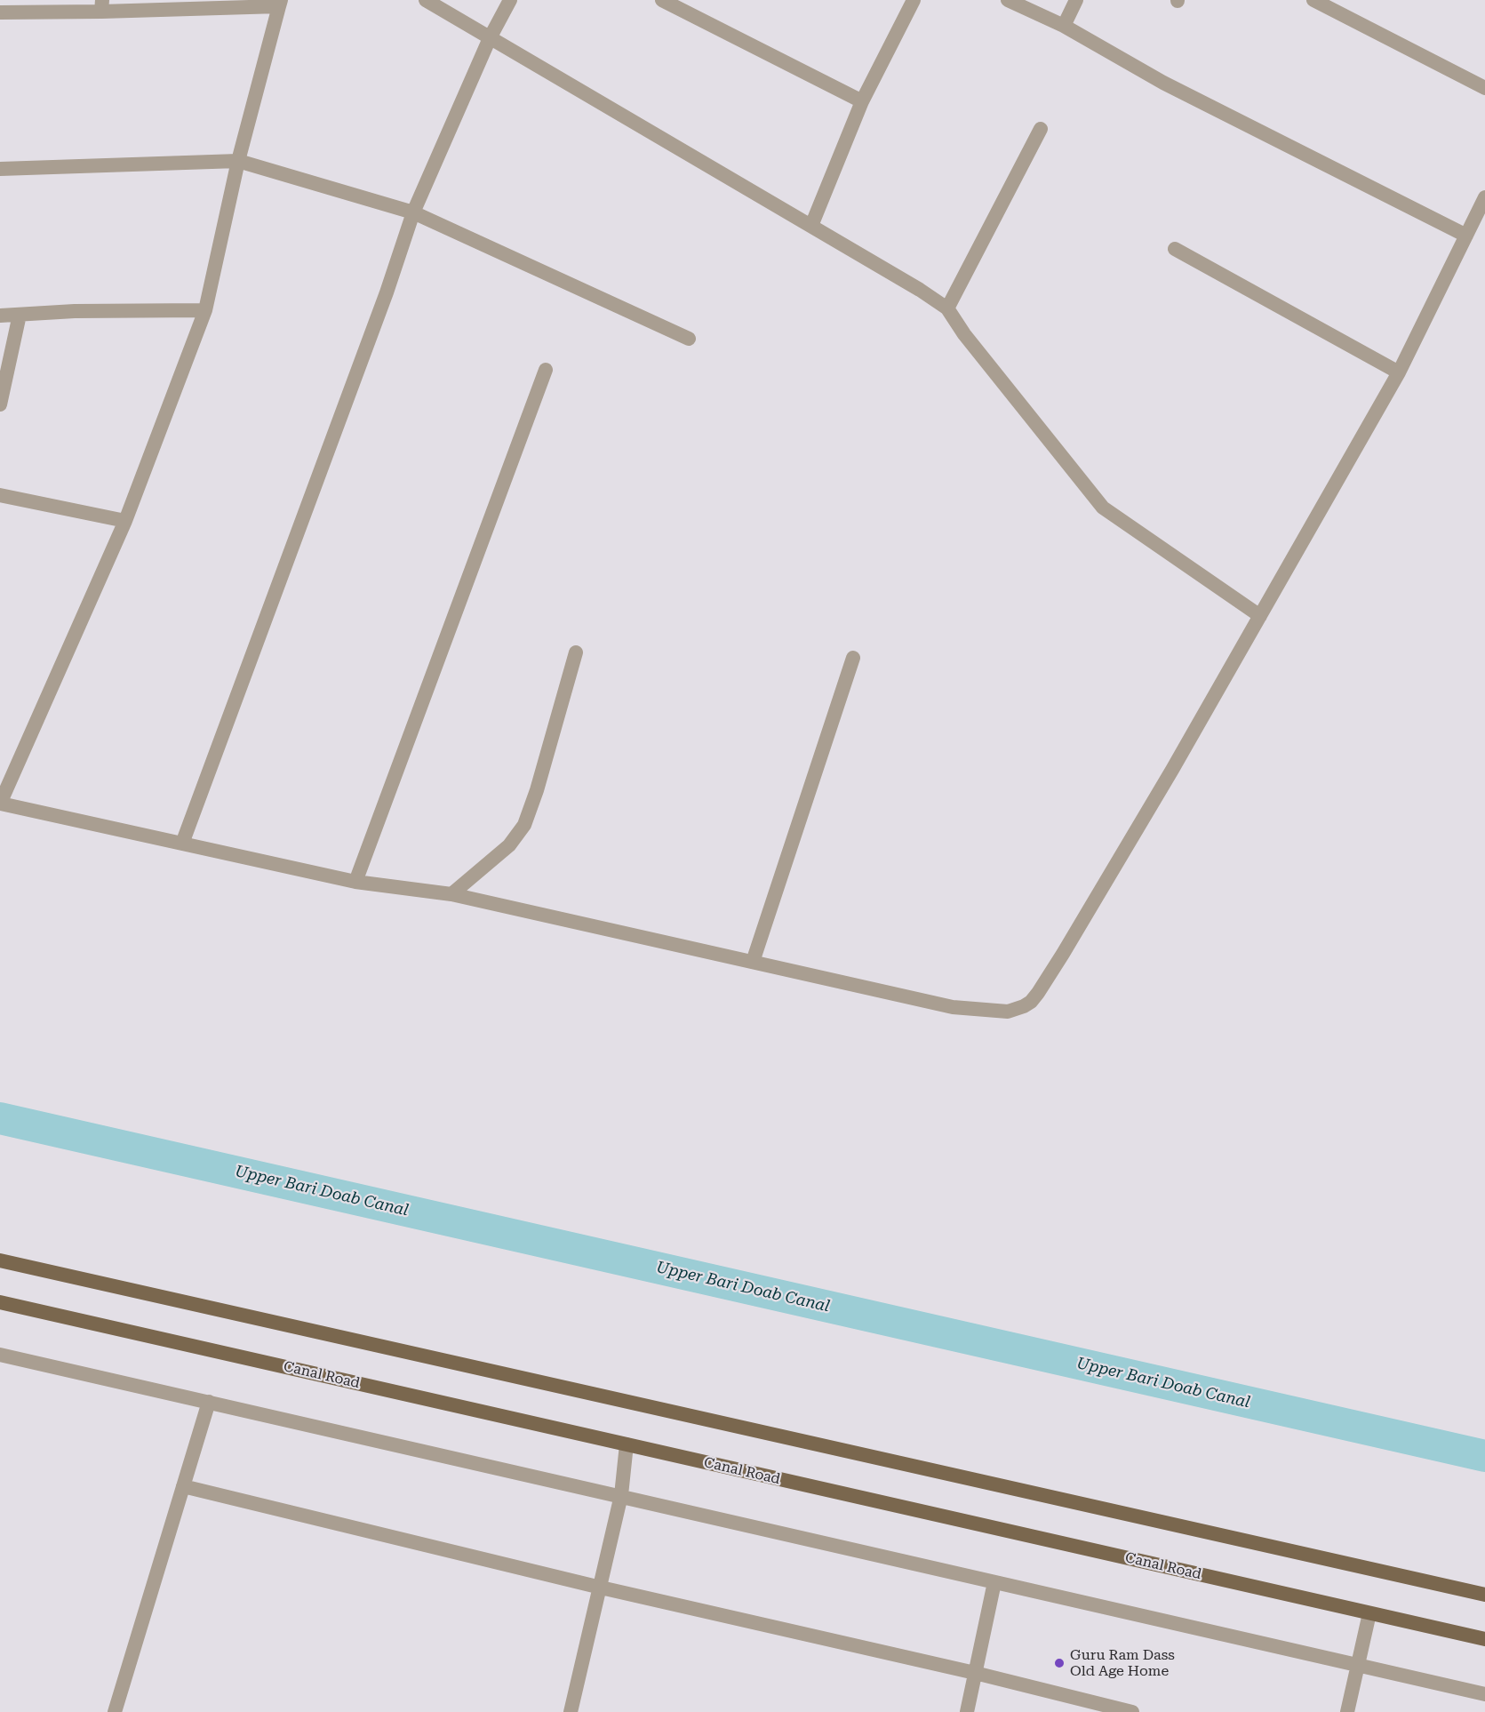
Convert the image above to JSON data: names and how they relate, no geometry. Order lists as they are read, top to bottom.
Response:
{
  "streets": {
    "main road": ["Canal Road"]
  },
  "water": ["Upper Bari Doab Canal"],
  "places": ["Guru Ram Dass Old Age Home"]
}
